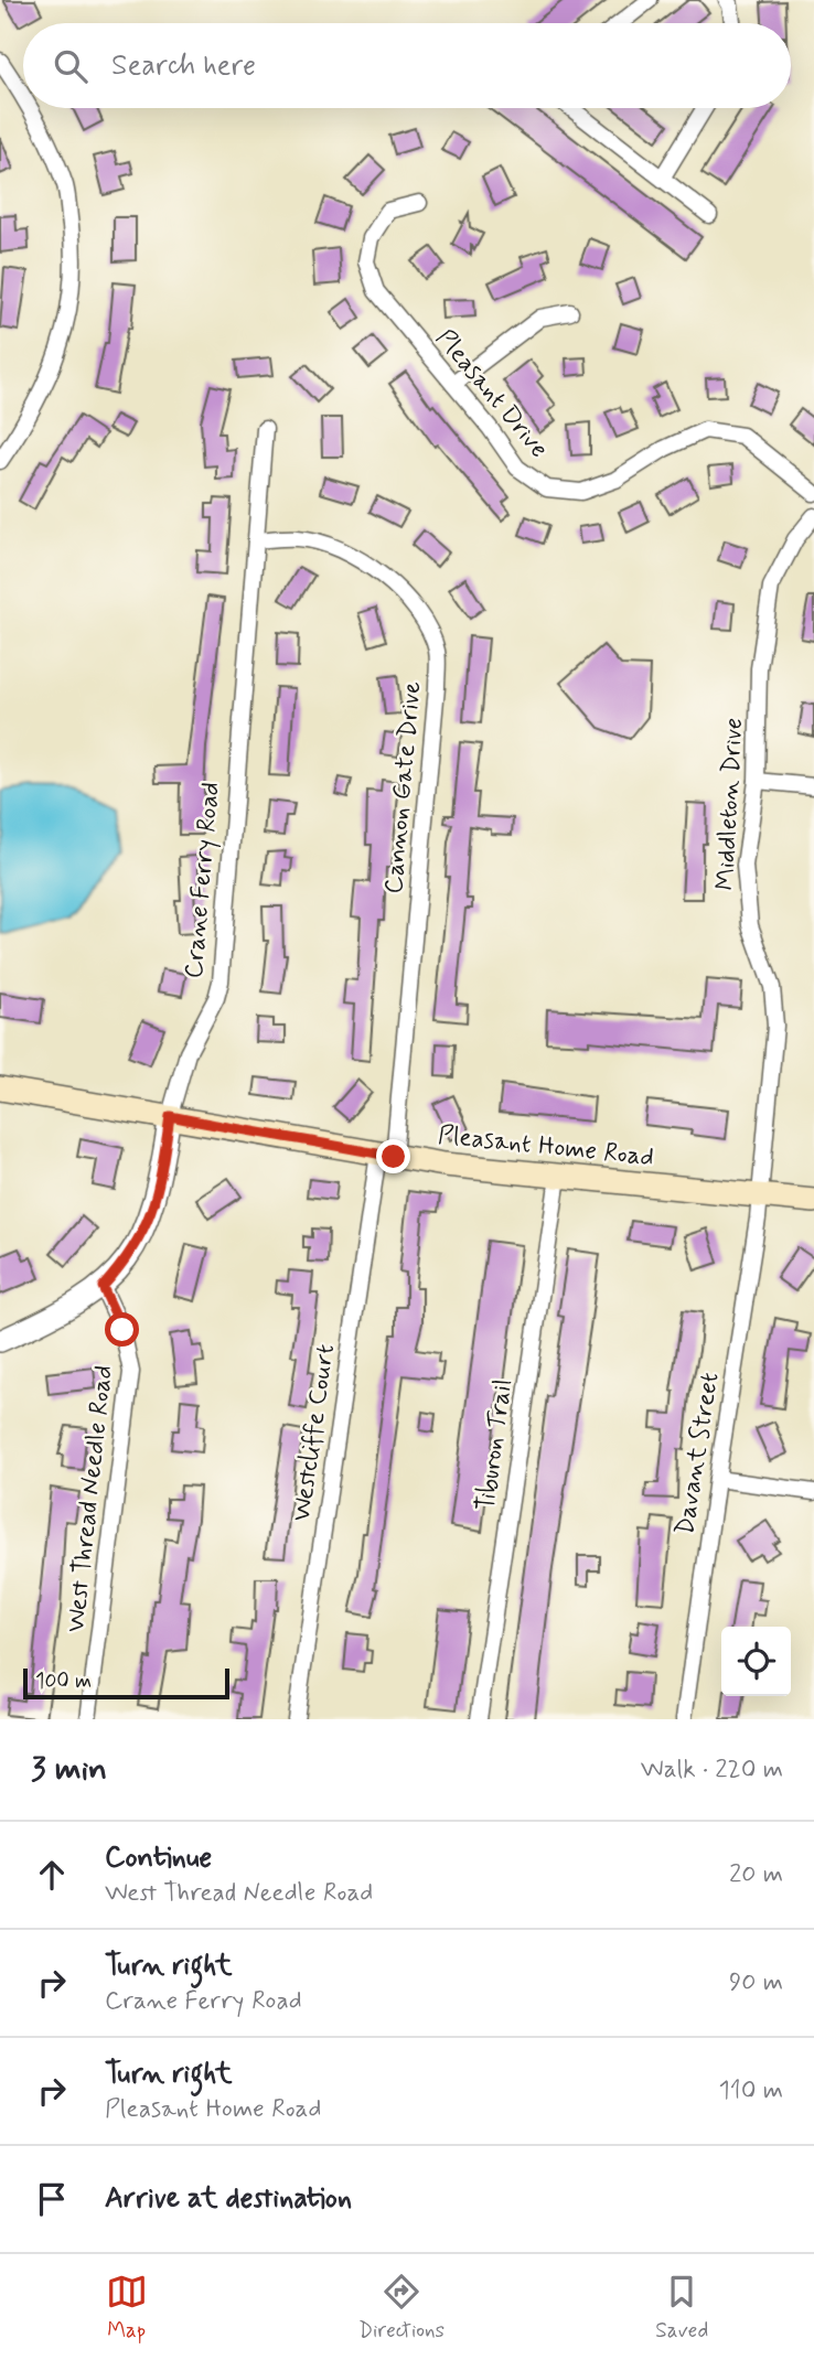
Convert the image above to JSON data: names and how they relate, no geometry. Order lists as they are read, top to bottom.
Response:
{
  "streets": {
    "main road": ["Pleasant Home Road"],
    "street": [
      "Pleasant Drive",
      "Cannon Gate Drive",
      "Middleton Drive",
      "Crane Ferry Road",
      "Westcliffe Court",
      "Tiburon Trail",
      "Davant Street",
      "West Thread Needle Road"
    ]
  },
  "crossings": [
    ["Cannon Gate Drive", "Crane Ferry Road"],
    ["Cannon Gate Drive", "Pleasant Home Road"],
    ["Cannon Gate Drive", "Westcliffe Court"],
    ["Middleton Drive", "Pleasant Home Road"],
    ["Middleton Drive", "Davant Street"],
    ["Crane Ferry Road", "Pleasant Home Road"],
    ["Crane Ferry Road", "West Thread Needle Road"],
    ["Pleasant Home Road", "Westcliffe Court"],
    ["Pleasant Home Road", "Tiburon Trail"],
    ["Pleasant Home Road", "Davant Street"]
  ],
  "scale_bar": "100 m",
  "page": {
    "search": "Search here",
    "scale": "100 m",
    "heading": ["3 min", "Walk · 220 m"],
    "list": [
      ["Continue", "West Thread Needle Road", "20 m"],
      ["Turn right", "Crane Ferry Road", "90 m"],
      ["Turn right", "Pleasant Home Road", "110 m"],
      "Arrive at destination"
    ],
    "nav": ["Map", "Directions", "Saved"]
  }
}
